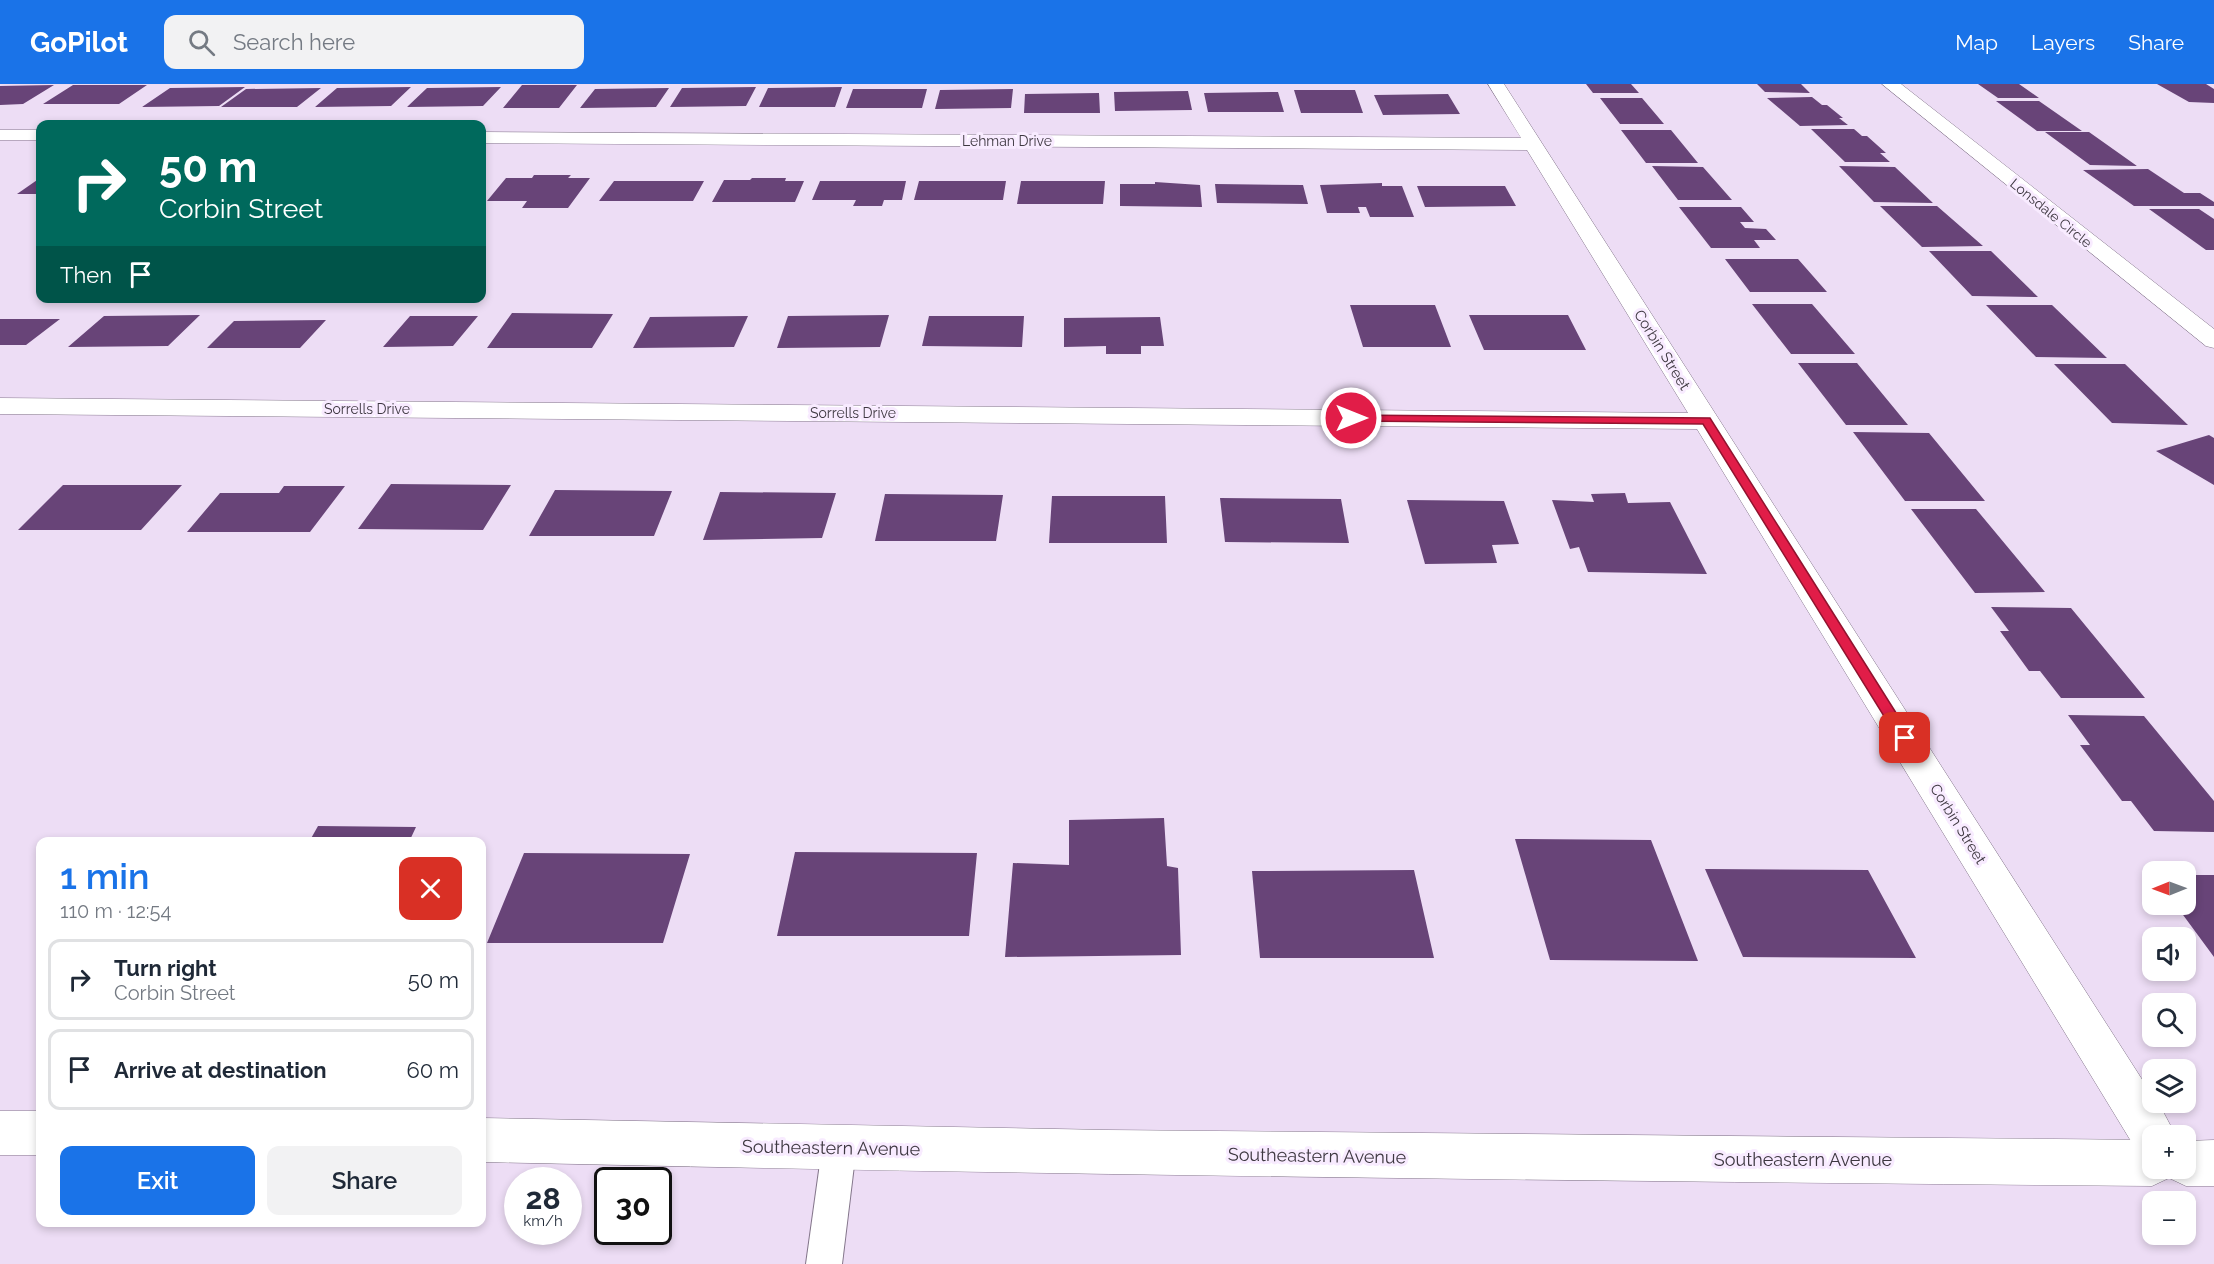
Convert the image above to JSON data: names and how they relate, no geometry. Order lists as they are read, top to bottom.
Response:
{
  "streets": {
    "street": [
      "Lehman Drive",
      "Lonsdale Circle",
      "Corbin Street",
      "Sorrells Drive",
      "Southeastern Avenue"
    ]
  },
  "crossings": [
    ["Lehman Drive", "Corbin Street"],
    ["Corbin Street", "Sorrells Drive"]
  ],
  "north": "left",
  "page": {
    "header": "GoPilot",
    "search": "Search here",
    "nav": ["Map", "Layers", "Share"],
    "turn": ["50 m", "Corbin Street"],
    "then": "Then",
    "heading": ["1 min", "110 m · 12:54"],
    "map_buttons": ["+", "−"],
    "list": [
      {
        "name": "Turn right",
        "note": "Corbin Street",
        "value": "50 m"
      },
      {
        "name": "Arrive at destination",
        "value": "60 m"
      }
    ],
    "buttons": ["Exit", "Share"],
    "speed": "28 km/h",
    "limit": "30"
  }
}
